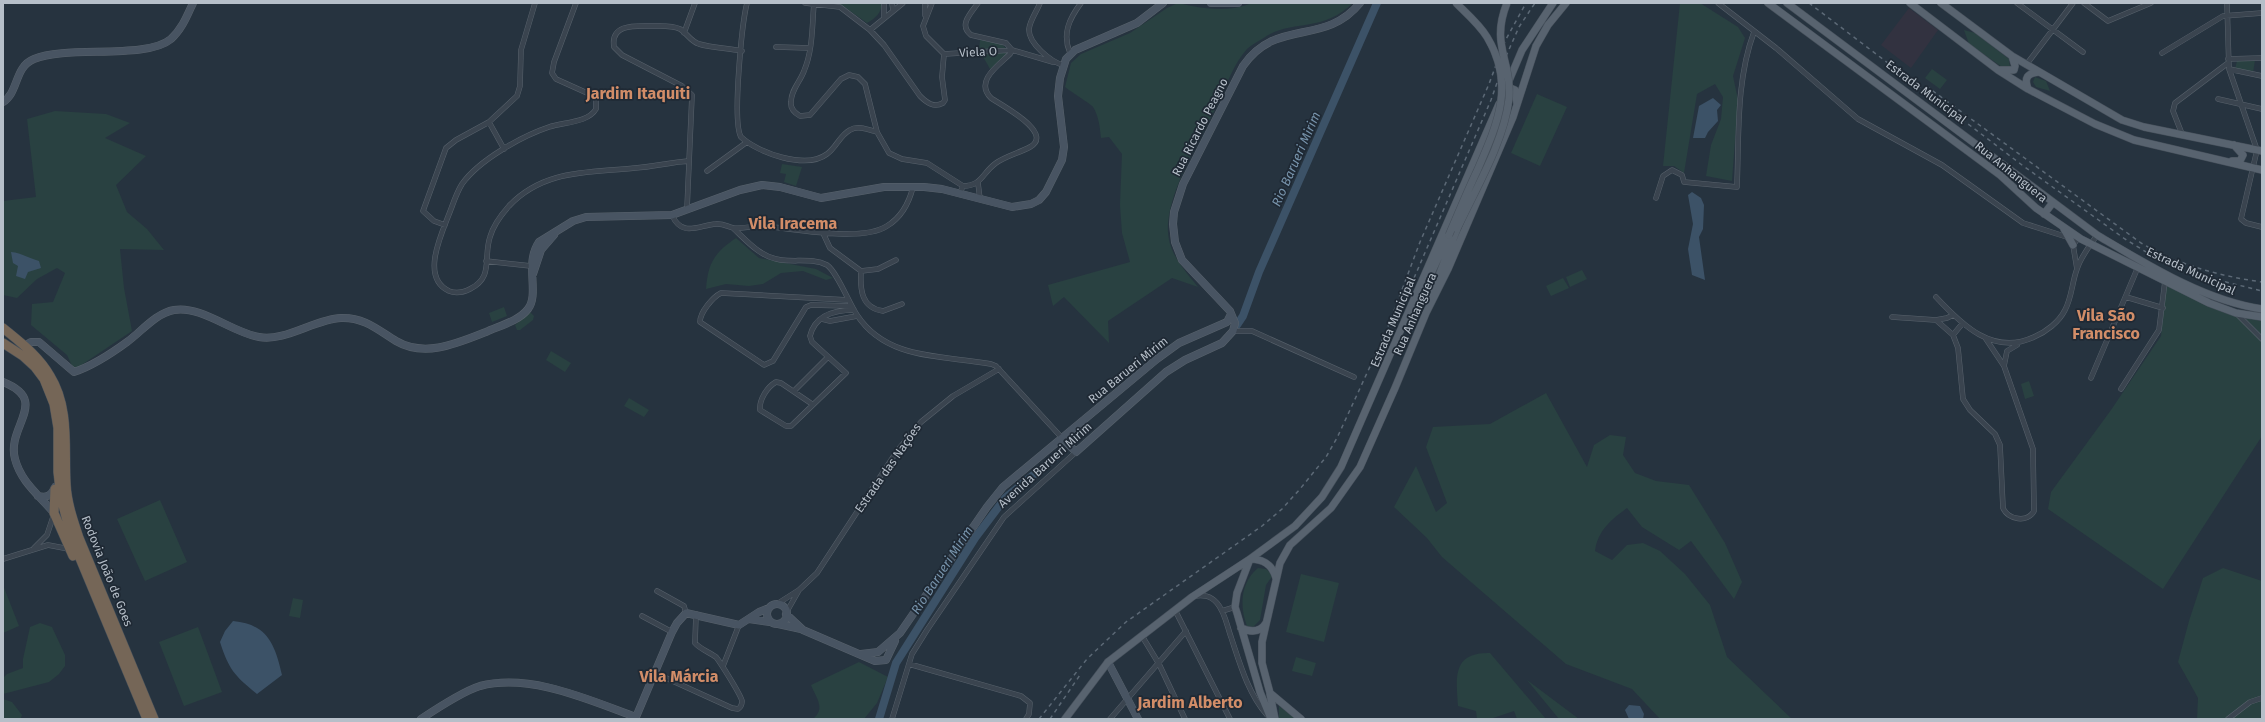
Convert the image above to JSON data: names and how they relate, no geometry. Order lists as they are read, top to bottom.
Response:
{
  "streets": {
    "highway": ["Rodovia João de Goes"],
    "main road": [
      "Estrada Municipal",
      "Rua Ricardo Peagno",
      "Rua Anhanguera",
      "Rua Barueri Mirim",
      "Avenida Barueri Mirim"
    ],
    "street": ["Viela O", "Estrada das Nações"]
  },
  "crossings": [
    ["Rua Ricardo Peagno", "Rua Barueri Mirim"],
    ["Rua Barueri Mirim", "Avenida Barueri Mirim"]
  ],
  "districts": [
    "Jardim Itaquiti",
    "Vila Iracema",
    "Vila São Francisco",
    "Vila Márcia",
    "Jardim Alberto"
  ],
  "water": ["Rio Barueri Mirim"]
}
